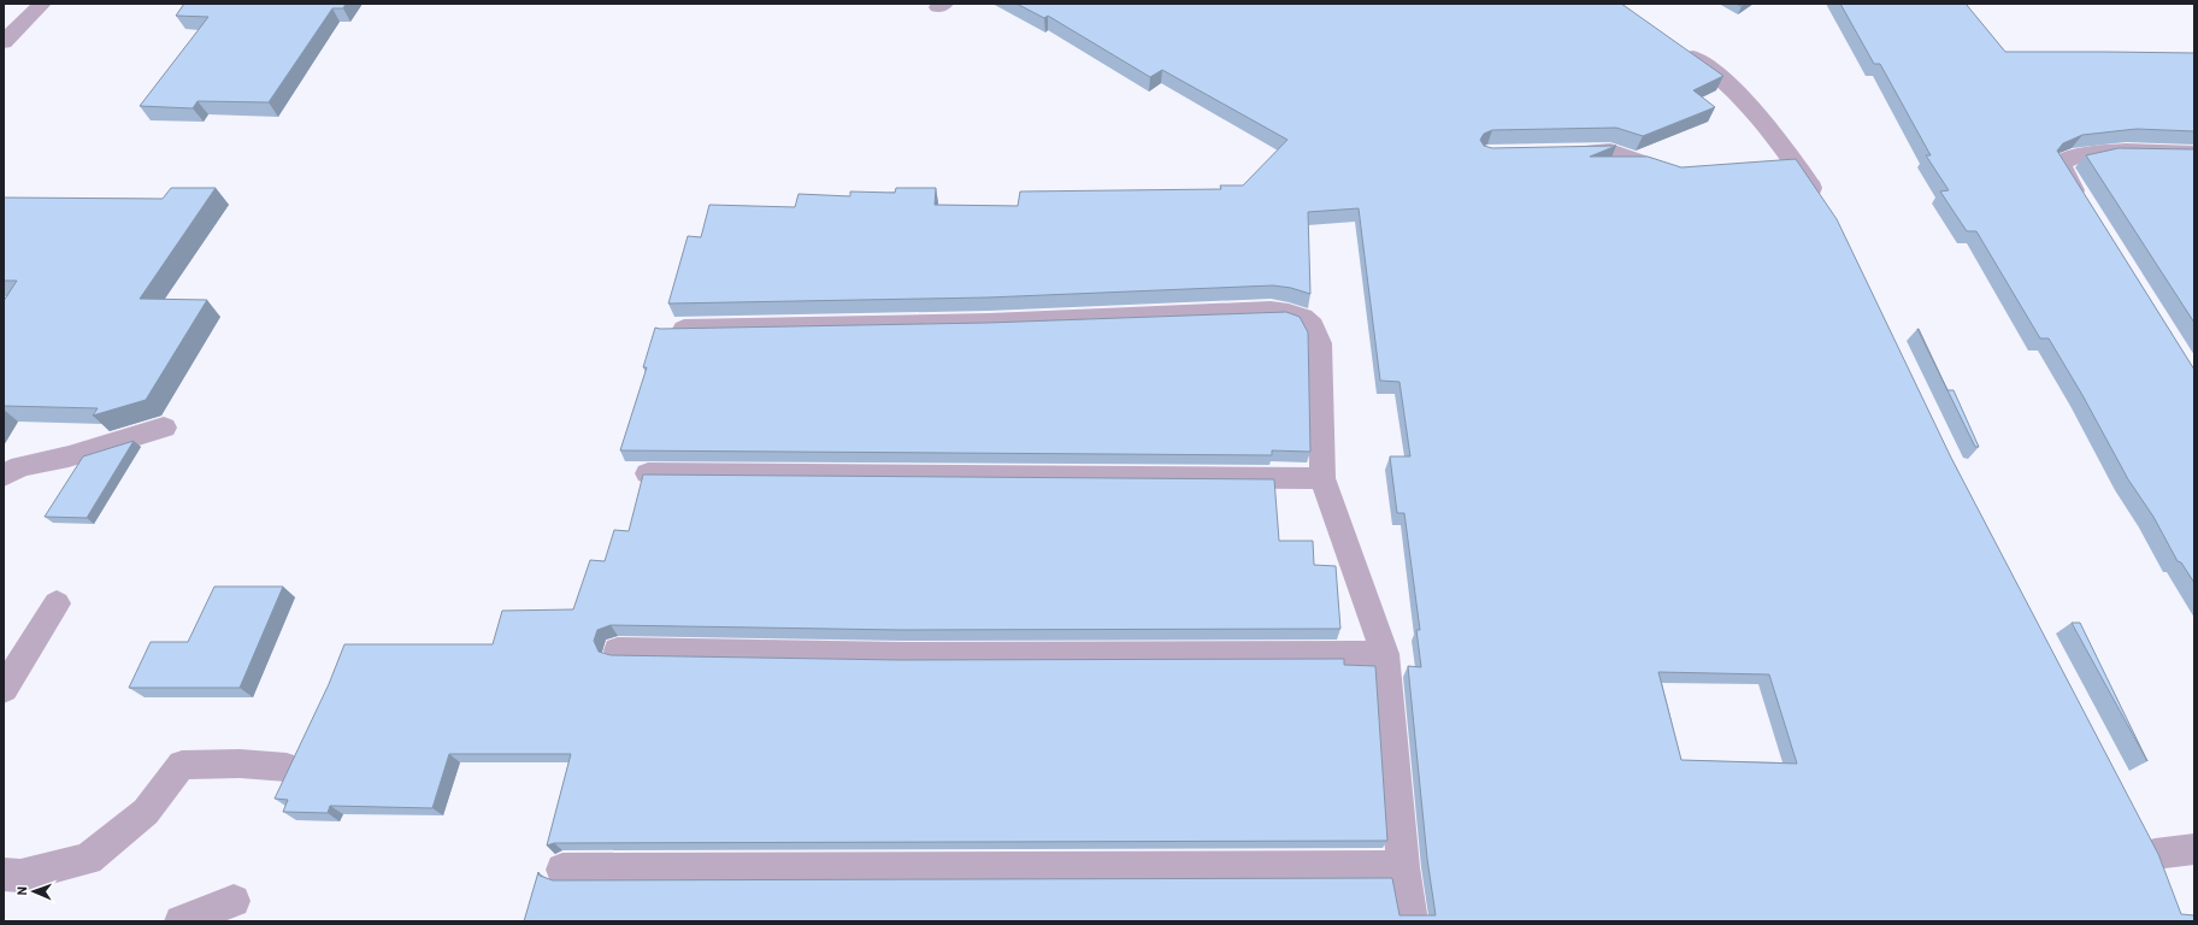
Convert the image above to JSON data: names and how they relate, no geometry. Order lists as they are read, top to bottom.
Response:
{
  "north": "left"
}
